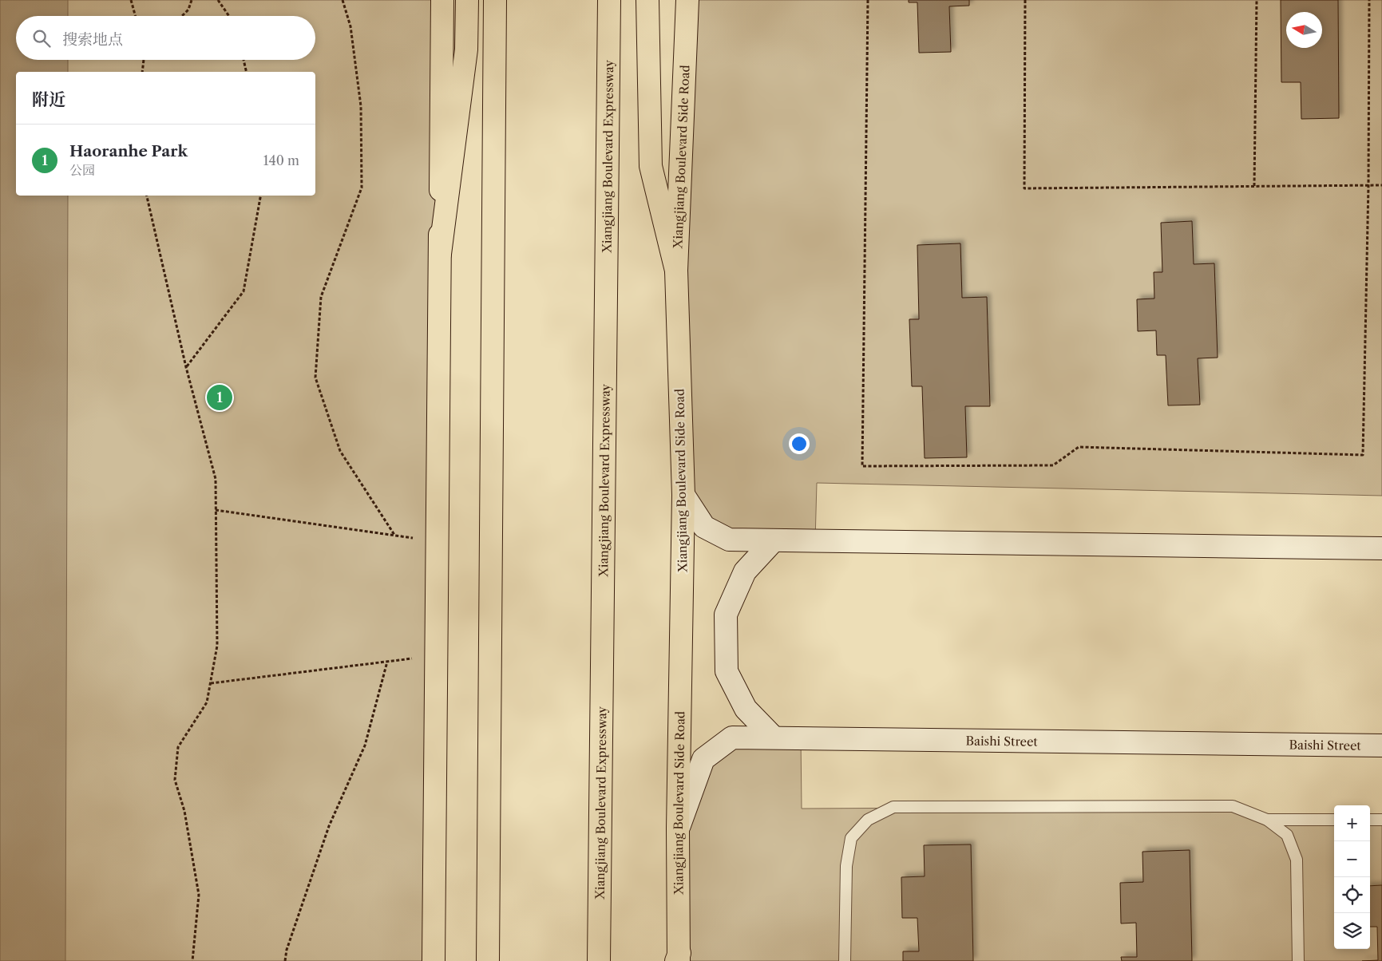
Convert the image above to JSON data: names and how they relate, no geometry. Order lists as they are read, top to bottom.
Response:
{
  "streets": {
    "main road": ["Xiangjiang Boulevard Expressway", "Xiangjiang Boulevard Side Road"],
    "street": ["Baishi Street"]
  },
  "crossings": [
    ["Xiangjiang Boulevard Side Road", "Baishi Street"]
  ],
  "north": "left",
  "page": {
    "search": "搜索地点",
    "heading": "附近",
    "list": [
      {
        "mark": "1",
        "name": "Haoranhe Park",
        "note": "公园",
        "value": "140 m"
      }
    ],
    "pins": "1",
    "map_buttons": ["+", "−"]
  }
}
